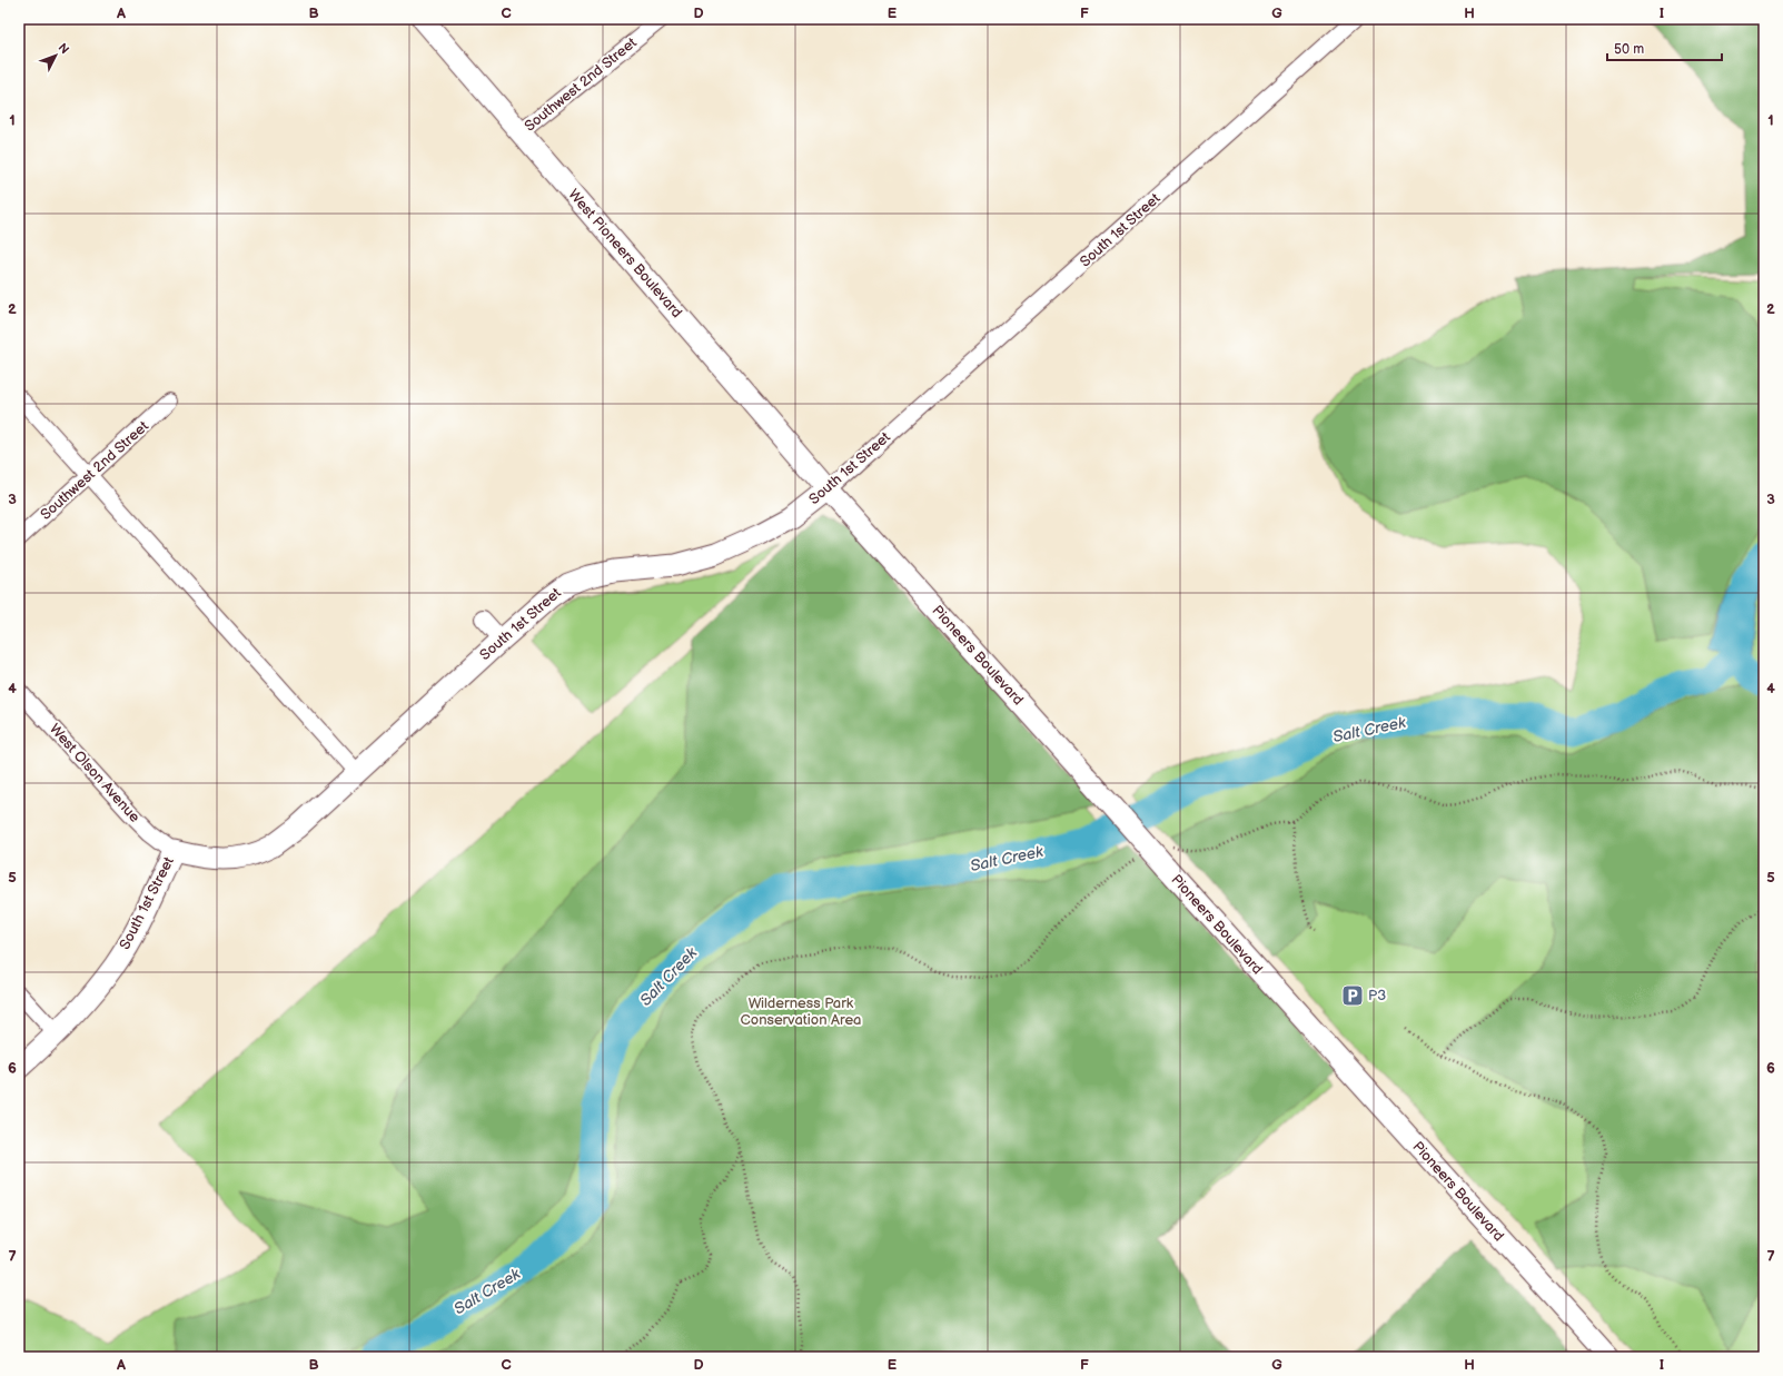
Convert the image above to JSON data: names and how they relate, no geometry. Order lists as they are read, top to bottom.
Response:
{
  "streets": {
    "main road": ["South 1st Street", "West Pioneers Boulevard", "Pioneers Boulevard"],
    "street": ["Southwest 2nd Street", "West Olson Avenue"]
  },
  "crossings": [
    ["Southwest 2nd Street", "West Pioneers Boulevard"],
    ["South 1st Street", "West Pioneers Boulevard"],
    ["South 1st Street", "Pioneers Boulevard"],
    ["South 1st Street", "West Olson Avenue"],
    ["West Pioneers Boulevard", "Pioneers Boulevard"]
  ],
  "water": ["Salt Creek"],
  "parks": ["Wilderness Park Conservation Area"],
  "places": {
    "parking": ["P3"]
  },
  "scale_bar": "50 m",
  "north": "top right",
  "grid": {
    "columns": [
      "A",
      "B",
      "C",
      "D",
      "E",
      "F",
      "G",
      "H",
      "I"
    ],
    "rows": [
      "1",
      "2",
      "3",
      "4",
      "5",
      "6",
      "7"
    ]
  }
}
